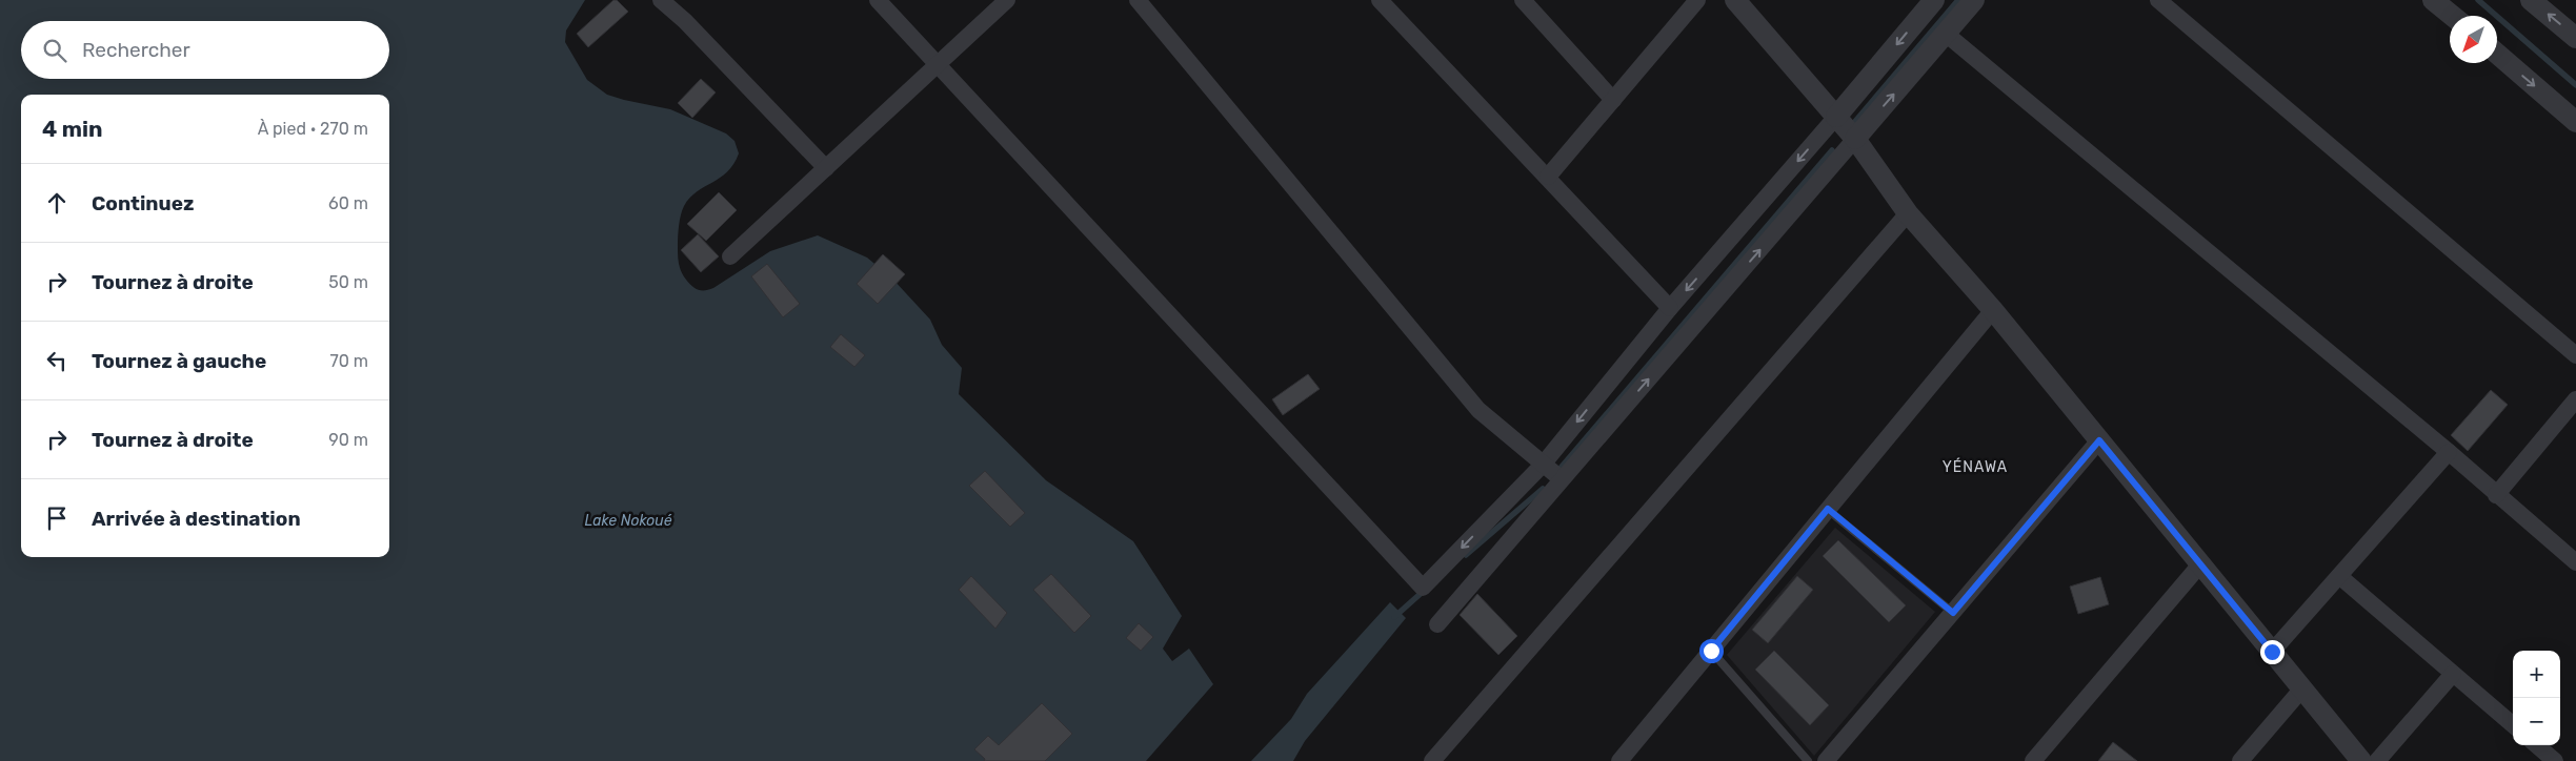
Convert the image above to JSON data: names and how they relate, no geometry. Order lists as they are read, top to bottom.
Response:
{
  "districts": ["YÉNAWA"],
  "water": ["Lake Nokoué"],
  "north": "bottom left",
  "page": {
    "search": "Rechercher",
    "heading": ["4 min", "À pied · 270 m"],
    "list": [
      ["Continuez", "60 m"],
      ["Tournez à droite", "50 m"],
      ["Tournez à gauche", "70 m"],
      ["Tournez à droite", "90 m"],
      "Arrivée à destination"
    ],
    "map_buttons": ["+", "−"]
  }
}
